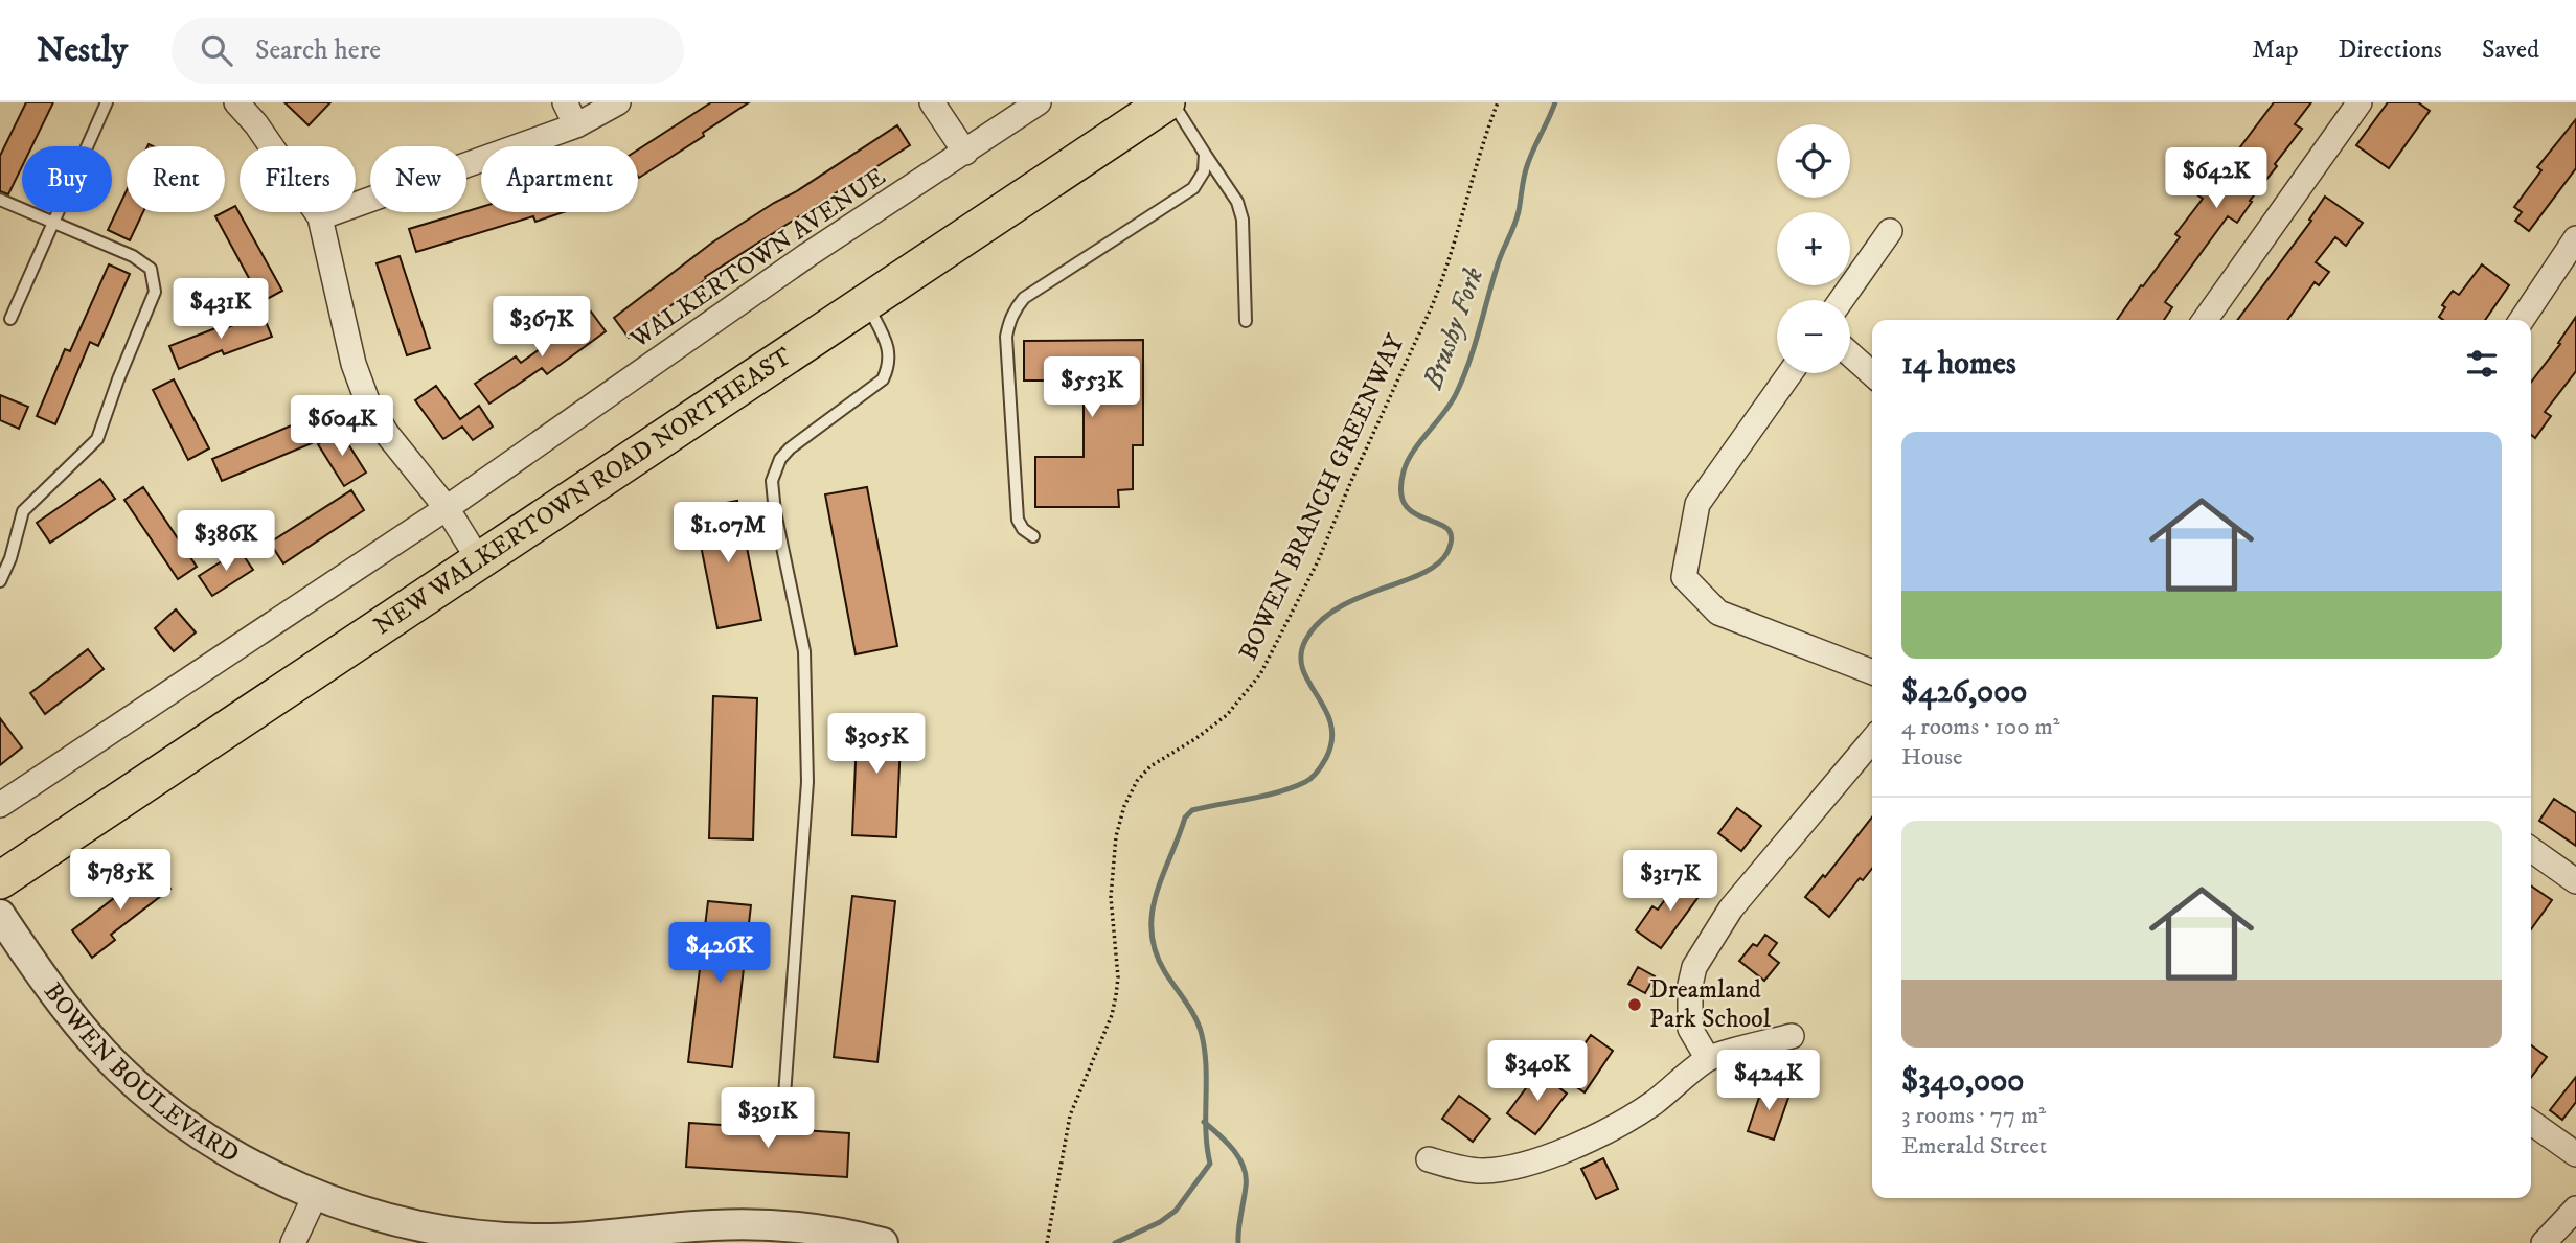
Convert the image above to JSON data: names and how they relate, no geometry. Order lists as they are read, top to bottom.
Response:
{
  "streets": {
    "main road": ["NEW WALKERTOWN ROAD NORTHEAST"],
    "street": ["WALKERTOWN AVENUE", "BOWEN BOULEVARD"],
    "path": ["BOWEN BRANCH GREENWAY"]
  },
  "water": ["Brushy Fork"],
  "places": ["Dreamland Park School"],
  "page": {
    "header": "Nestly",
    "search": "Search here",
    "nav": ["Map", "Directions", "Saved"],
    "map_buttons": ["+", "−"],
    "chip": [
      "Buy",
      "Rent",
      "Filters",
      "New",
      "Apartment"
    ],
    "price": [
      "$642K",
      "$431K",
      "$367K",
      "$553K",
      "$604K",
      "$1.07M",
      "$386K",
      "$305K",
      "$785K",
      "$317K",
      "$426K",
      "$340K",
      "$424K",
      "$391K"
    ],
    "heading": "14 homes",
    "list": [
      {
        "name": "$426,000",
        "note": "4 rooms · 100 m² · House"
      },
      {
        "name": "$340,000",
        "note": "3 rooms · 77 m² · Emerald Street"
      }
    ]
  }
}
